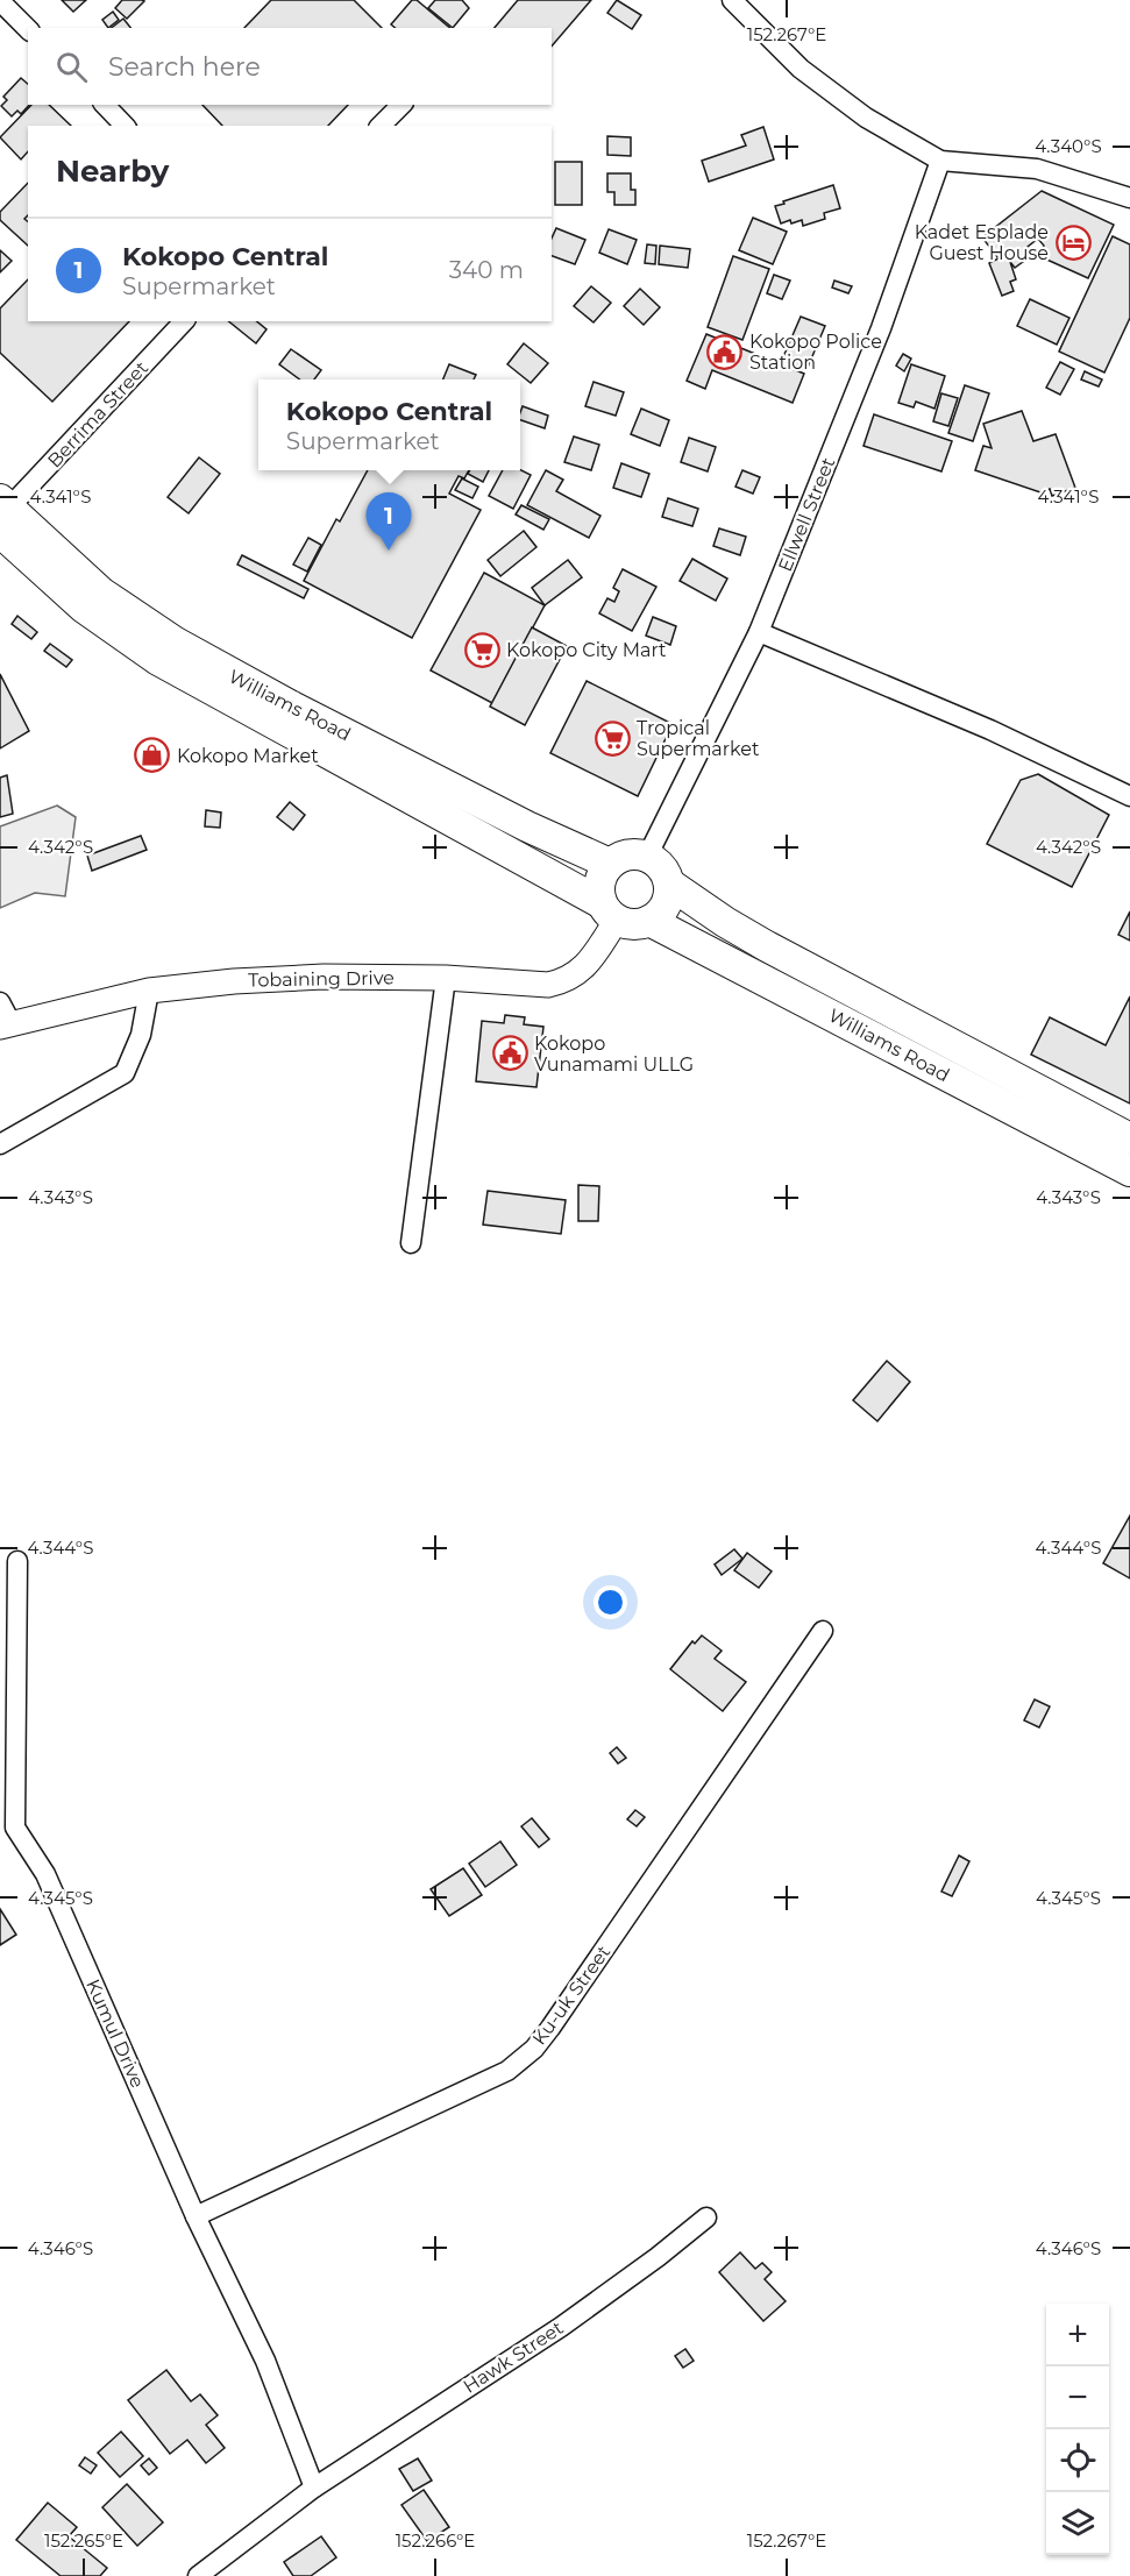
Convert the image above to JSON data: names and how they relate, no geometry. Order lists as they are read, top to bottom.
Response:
{
  "streets": {
    "main road": ["Williams Road"],
    "street": [
      "Berrima Street",
      "Ellwell Street",
      "Tobaining Drive",
      "Ku-uk Street",
      "Kumul Drive",
      "Hawk Street"
    ]
  },
  "crossings": [
    ["Berrima Street", "Williams Road"],
    ["Ellwell Street", "Williams Road"],
    ["Ellwell Street", "Tobaining Drive"],
    ["Williams Road", "Tobaining Drive"],
    ["Ku-uk Street", "Kumul Drive"],
    ["Kumul Drive", "Hawk Street"]
  ],
  "places": {
    "hotel": ["Kadet Esplade Guest House"],
    "public building": ["Kokopo Police Station", "Kokopo Vunamami ULLG"],
    "supermarket": ["Kokopo City Mart", "Tropical Supermarket"],
    "shop": ["Kokopo Market"]
  },
  "page": {
    "search": "Search here",
    "heading": "Nearby",
    "list": [
      {
        "mark": "1",
        "name": "Kokopo Central",
        "note": "Supermarket",
        "value": "340 m"
      }
    ],
    "popup": ["Kokopo Central", "Supermarket"],
    "pins": "1",
    "map_buttons": ["+", "−"]
  },
  "coordinates": [
    "152.267°E",
    "4.340°S",
    "4.341°S",
    "4.342°S",
    "4.343°S",
    "4.344°S",
    "4.345°S",
    "4.346°S",
    "152.265°E",
    "152.266°E"
  ]
}
